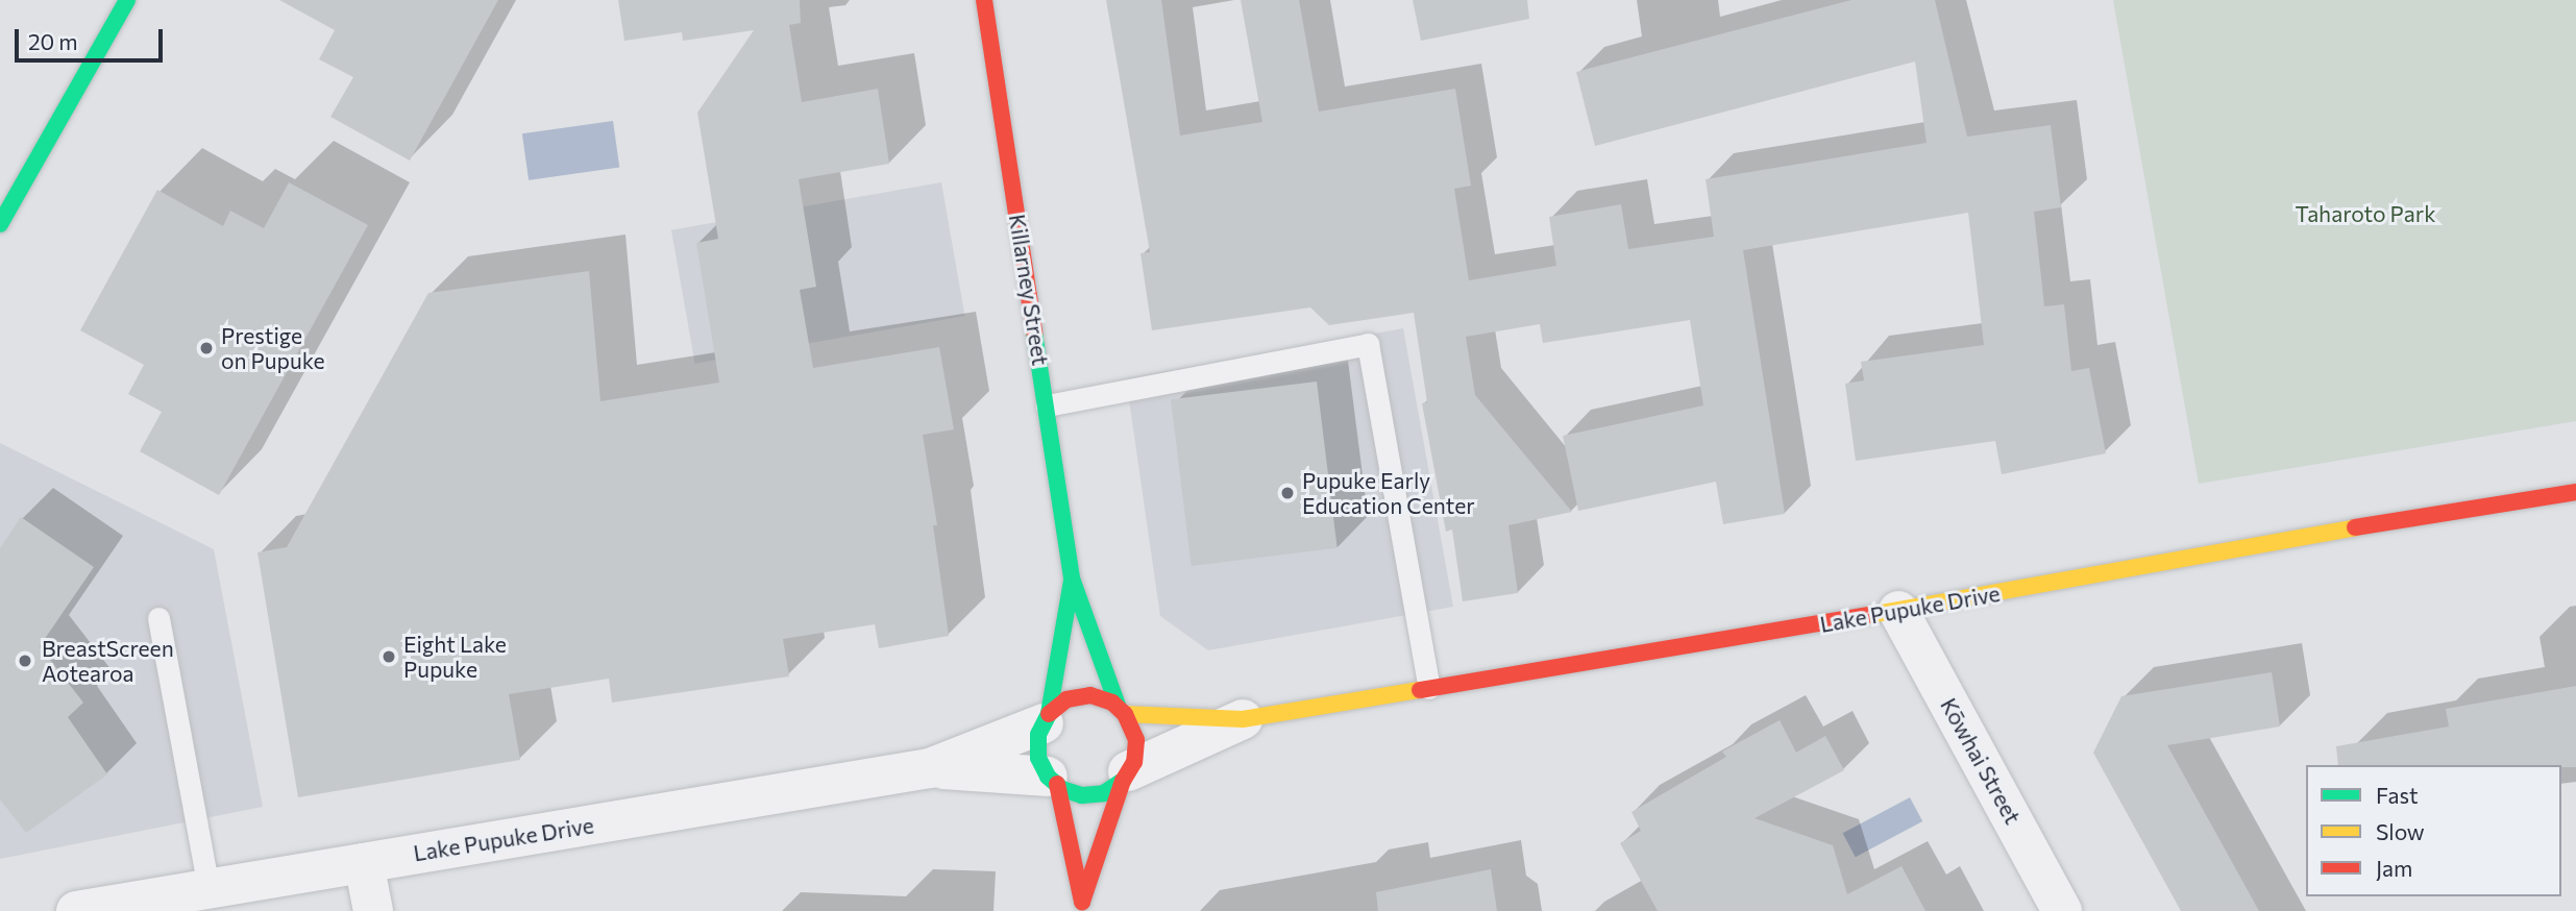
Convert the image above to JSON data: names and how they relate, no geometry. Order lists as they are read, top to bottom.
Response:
{
  "streets": {
    "main road": ["Killarney Street", "Lake Pupuke Drive"],
    "street": ["Kōwhai Street"]
  },
  "crossings": [
    ["Killarney Street", "Lake Pupuke Drive"],
    ["Lake Pupuke Drive", "Kōwhai Street"]
  ],
  "parks": ["Taharoto Park"],
  "places": [
    "Prestige on Pupuke",
    "Pupuke Early Education Center",
    "Eight Lake Pupuke",
    "BreastScreen Aotearoa"
  ],
  "legend": ["Fast", "Slow", "Jam"],
  "scale_bar": "20 m"
}
